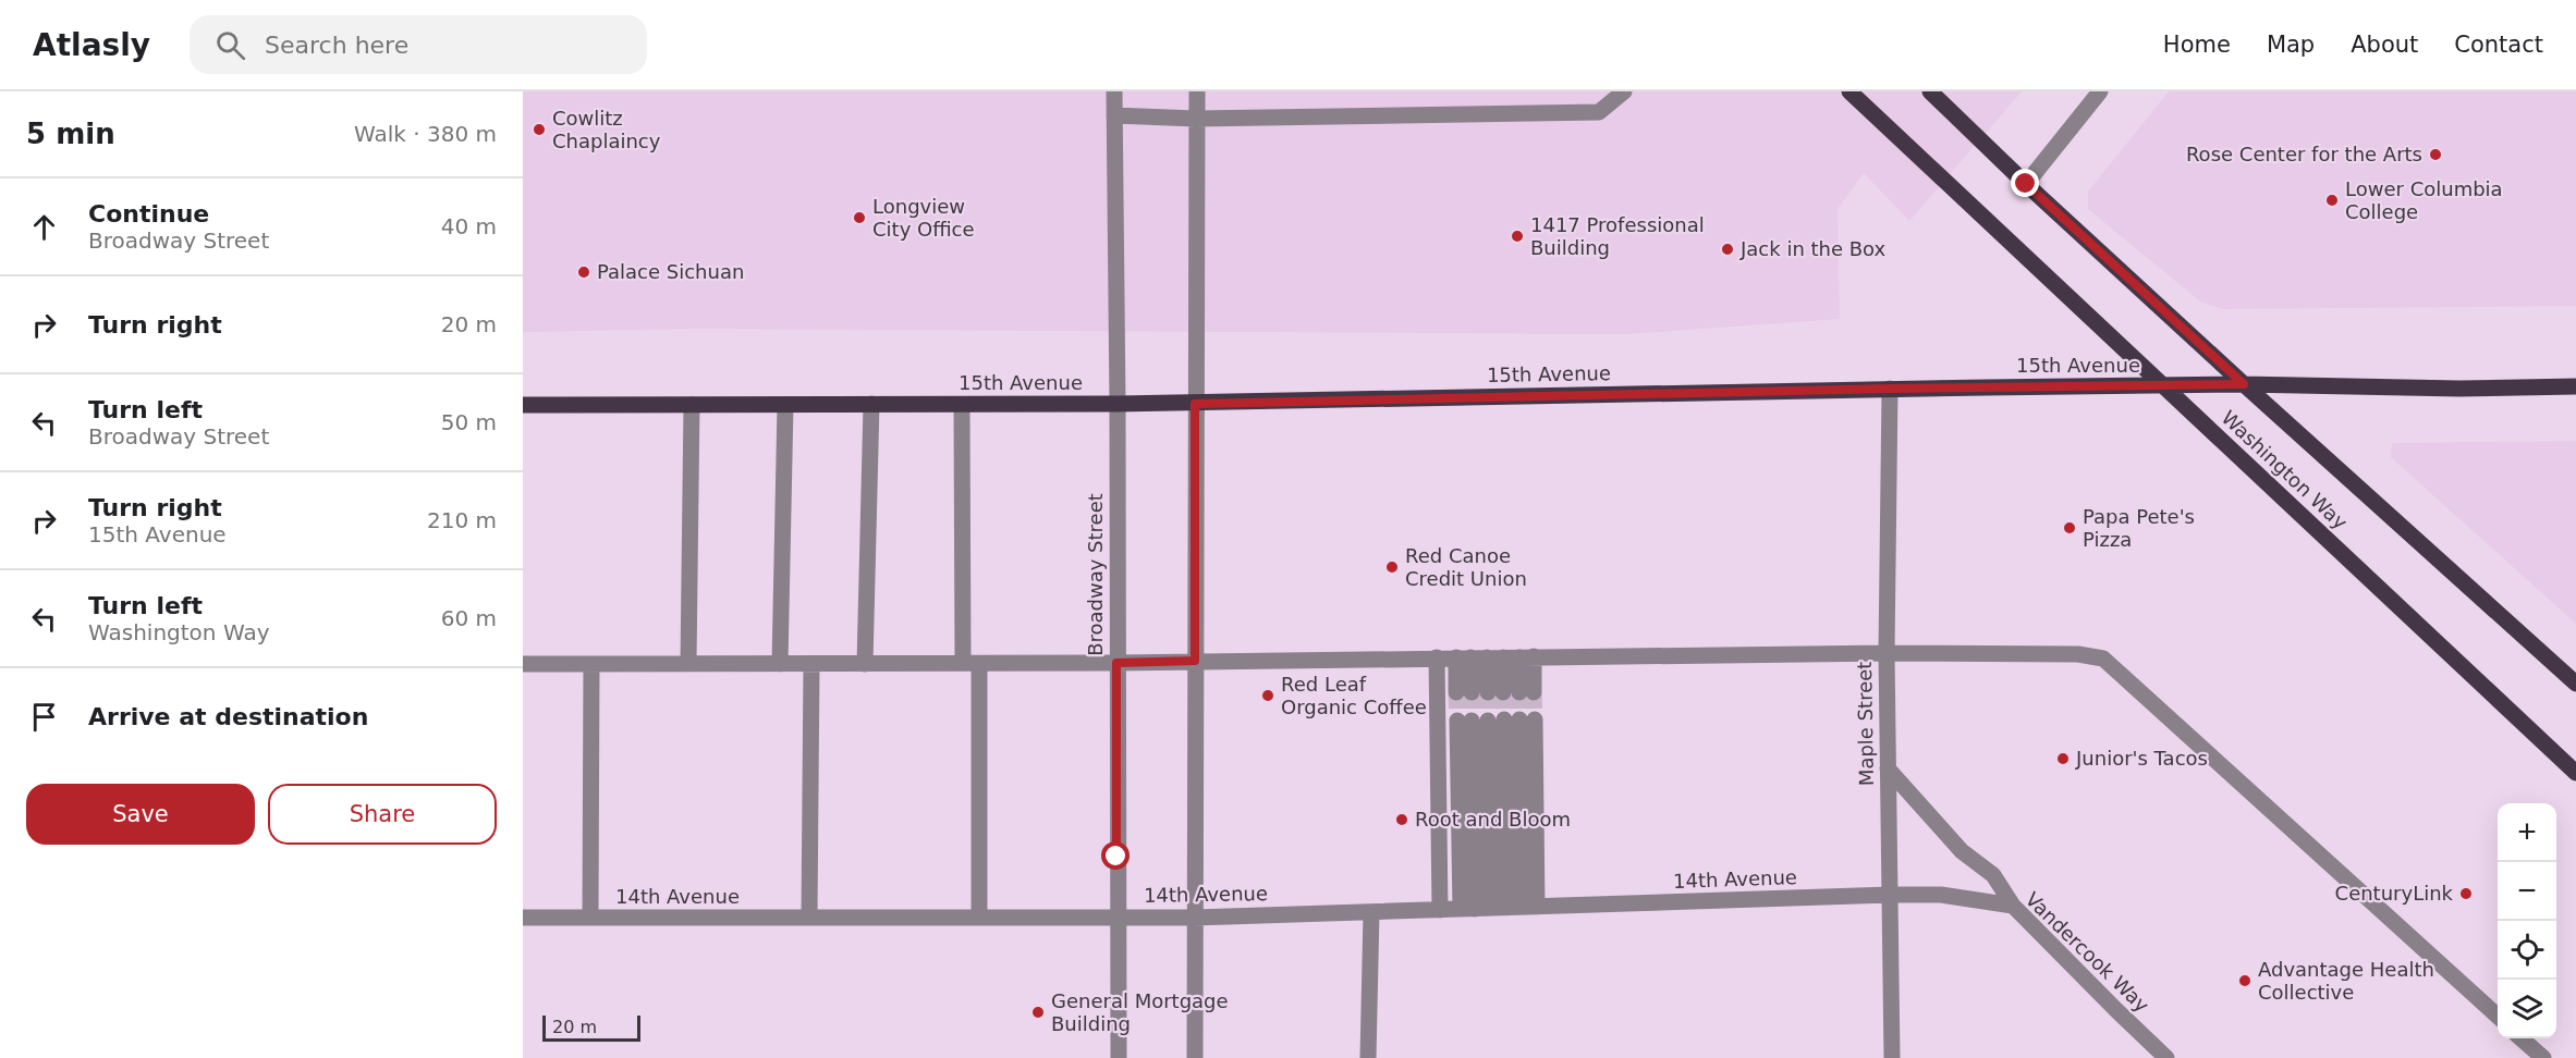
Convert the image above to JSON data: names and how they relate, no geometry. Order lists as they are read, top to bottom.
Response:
{
  "streets": {
    "main road": ["15th Avenue", "Washington Way"],
    "street": [
      "Broadway Street",
      "Maple Street",
      "14th Avenue",
      "Vandercook Way"
    ]
  },
  "crossings": [
    ["15th Avenue", "Washington Way"],
    ["15th Avenue", "Broadway Street"],
    ["15th Avenue", "Maple Street"],
    ["Broadway Street", "14th Avenue"],
    ["Maple Street", "14th Avenue"],
    ["Maple Street", "Vandercook Way"],
    ["14th Avenue", "Vandercook Way"]
  ],
  "places": [
    "Cowlitz Chaplaincy",
    "Rose Center for the Arts",
    "Lower Columbia College",
    "Longview City Office",
    "1417 Professional Building",
    "Jack in the Box",
    "Palace Sichuan",
    "Papa Pete's Pizza",
    "Red Canoe Credit Union",
    "Red Leaf Organic Coffee",
    "Junior's Tacos",
    "Root and Bloom",
    "CenturyLink",
    "Advantage Health Collective",
    "General Mortgage Building"
  ],
  "scale_bar": "20 m",
  "page": {
    "header": "Atlasly",
    "search": "Search here",
    "nav": [
      "Home",
      "Map",
      "About",
      "Contact"
    ],
    "heading": ["5 min", "Walk · 380 m"],
    "list": [
      ["Continue", "Broadway Street", "40 m"],
      ["Turn right", "20 m"],
      ["Turn left", "Broadway Street", "50 m"],
      ["Turn right", "15th Avenue", "210 m"],
      ["Turn left", "Washington Way", "60 m"],
      "Arrive at destination"
    ],
    "buttons": ["Save", "Share"],
    "map_buttons": ["+", "−"],
    "scale": "20 m"
  }
}
